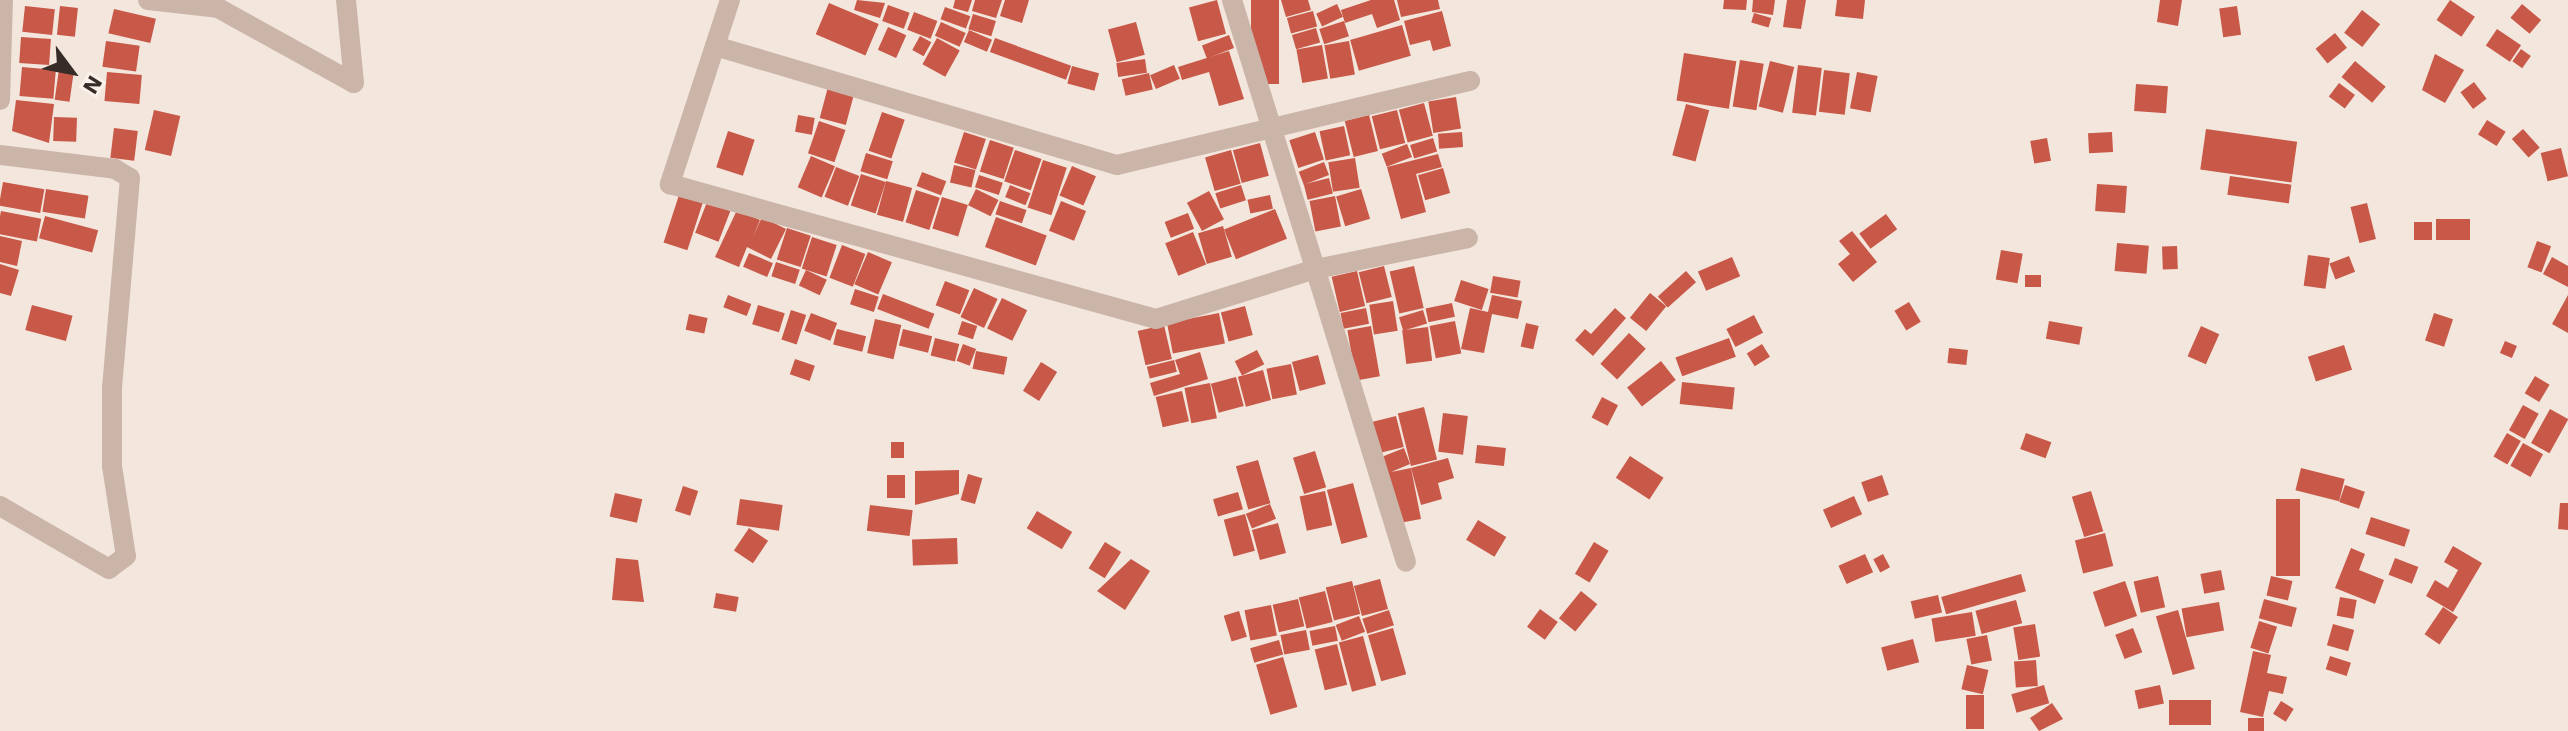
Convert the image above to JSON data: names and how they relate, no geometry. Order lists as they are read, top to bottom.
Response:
{
  "north": "bottom right"
}
